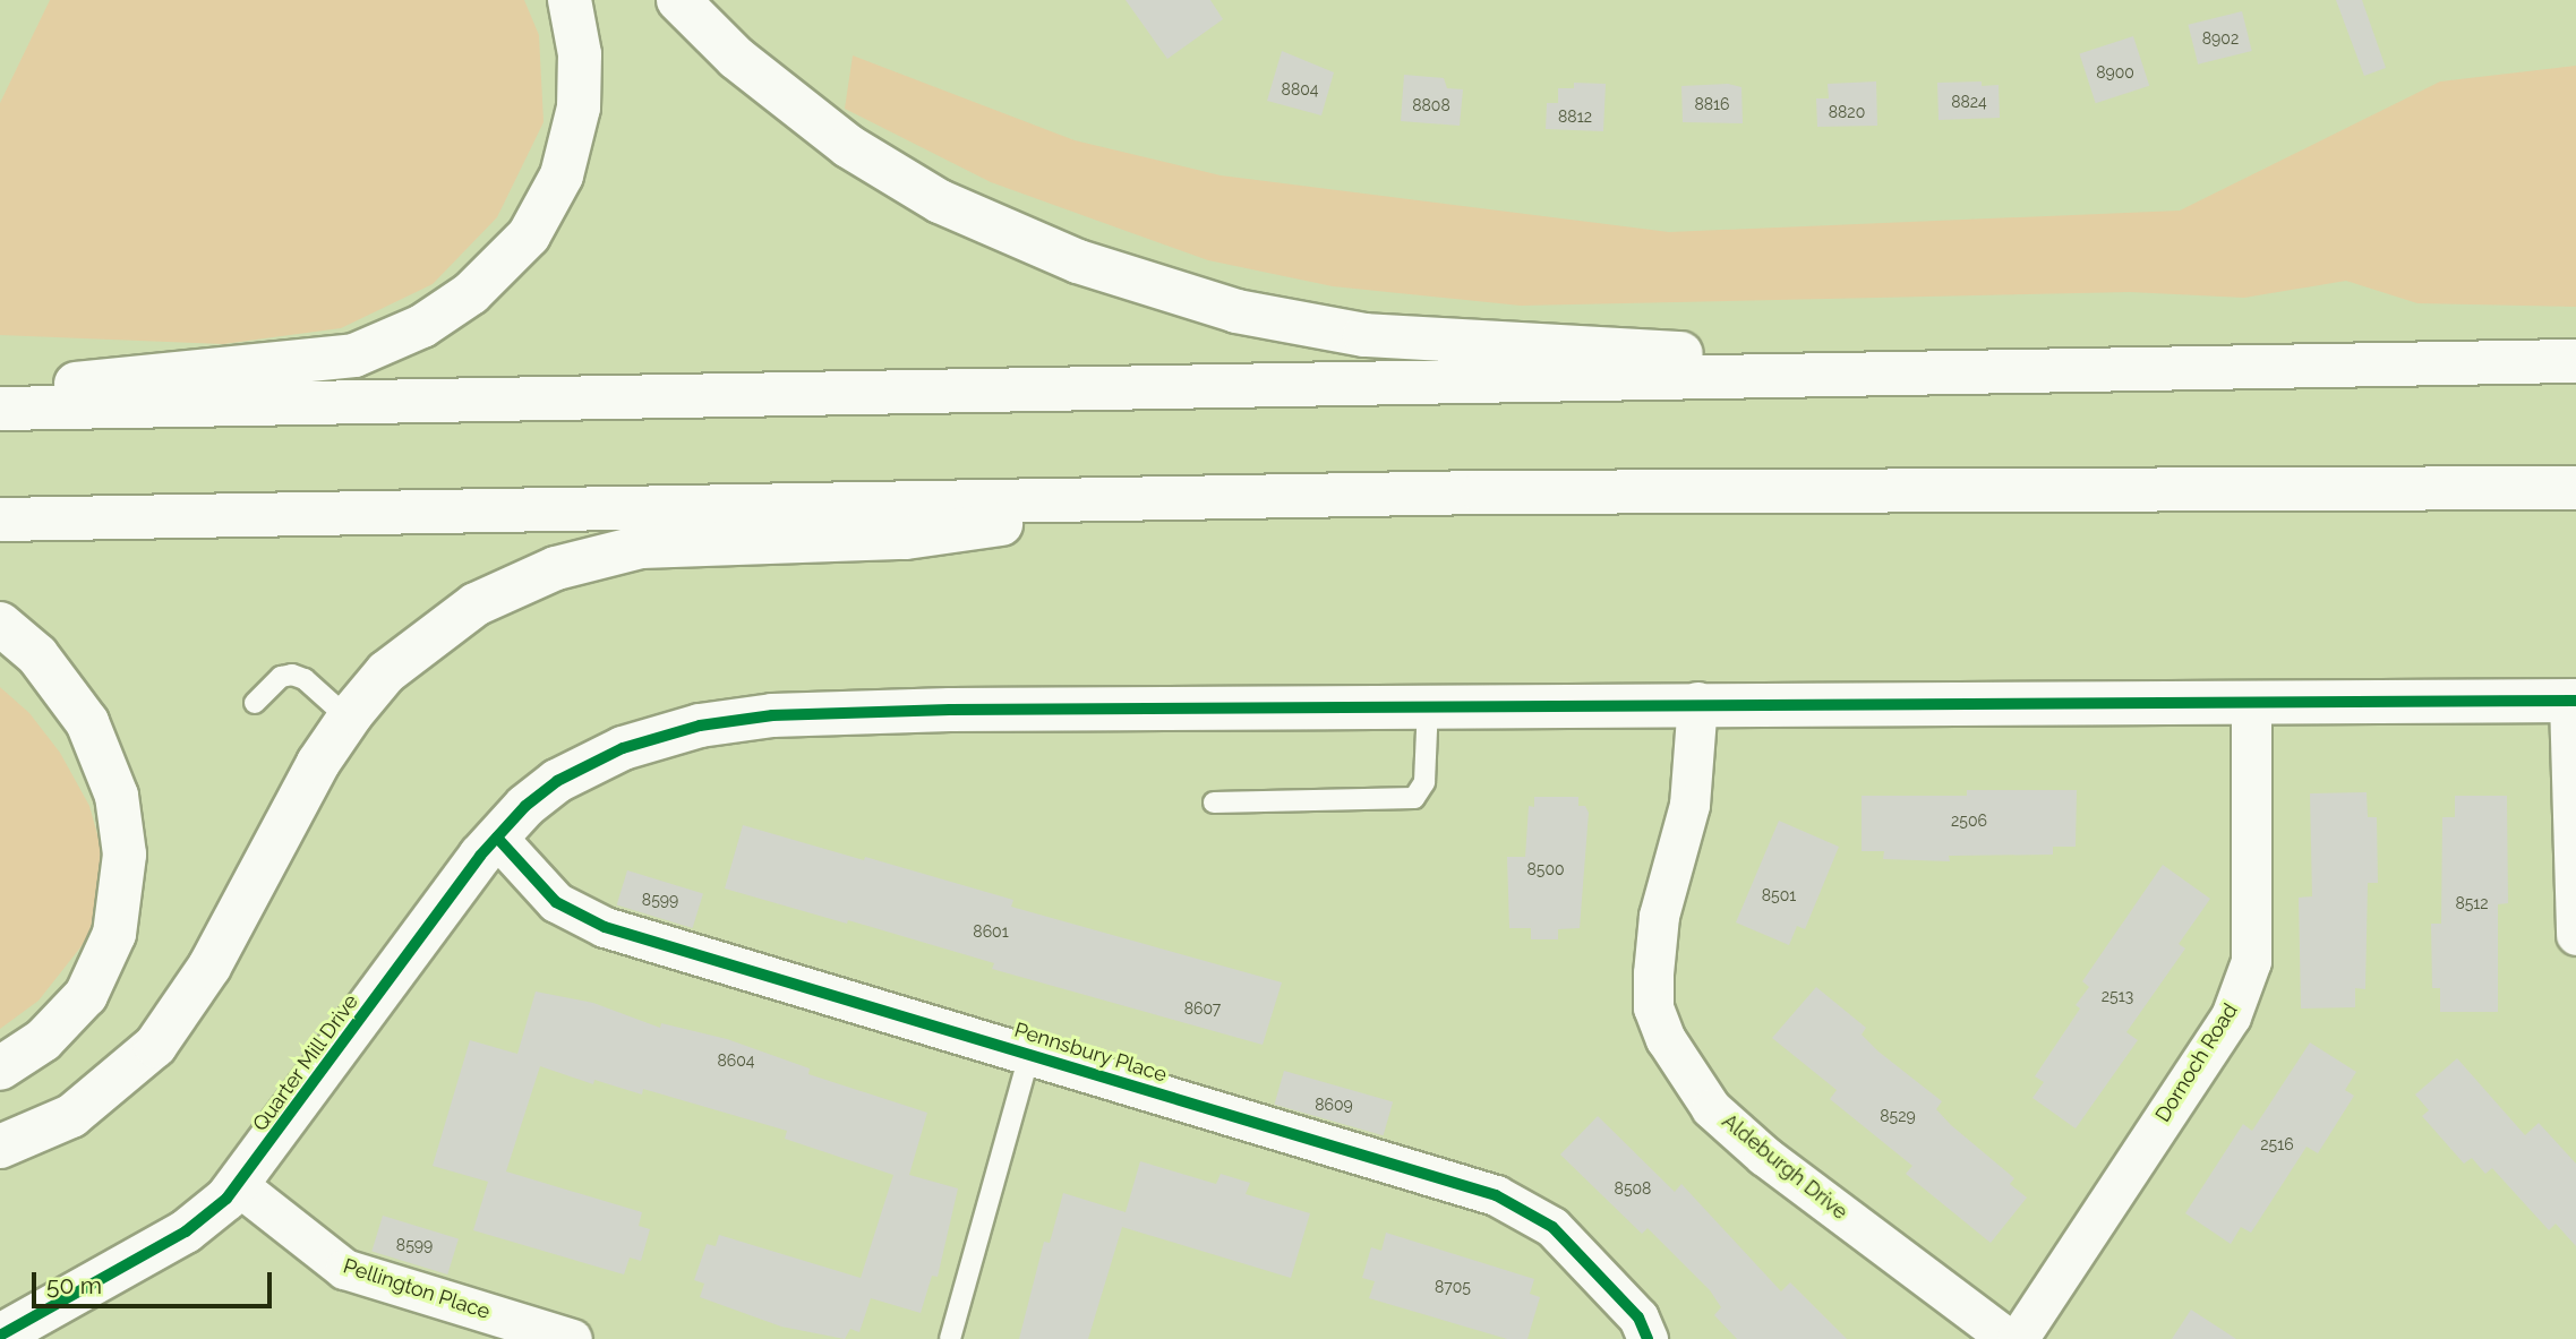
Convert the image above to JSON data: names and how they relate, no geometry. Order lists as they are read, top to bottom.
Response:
{
  "streets": {
    "main road": ["Quarter Mill Drive"],
    "street": [
      "Pennsbury Place",
      "Dornoch Road",
      "Aldeburgh Drive",
      "Pellington Place"
    ]
  },
  "crossings": [
    ["Pennsbury Place", "Quarter Mill Drive"],
    ["Quarter Mill Drive", "Dornoch Road"],
    ["Quarter Mill Drive", "Aldeburgh Drive"],
    ["Quarter Mill Drive", "Pellington Place"]
  ],
  "house_numbers": [
    "8902",
    "8900",
    "8804",
    "8824",
    "8816",
    "8808",
    "8820",
    "8812",
    "2506",
    "8500",
    "8501",
    "8599",
    "8512",
    "8601",
    "2513",
    "8607",
    "8604",
    "8609",
    "8529",
    "2516",
    "8508",
    "8599",
    "8705"
  ],
  "scale_bar": "50 m"
}
